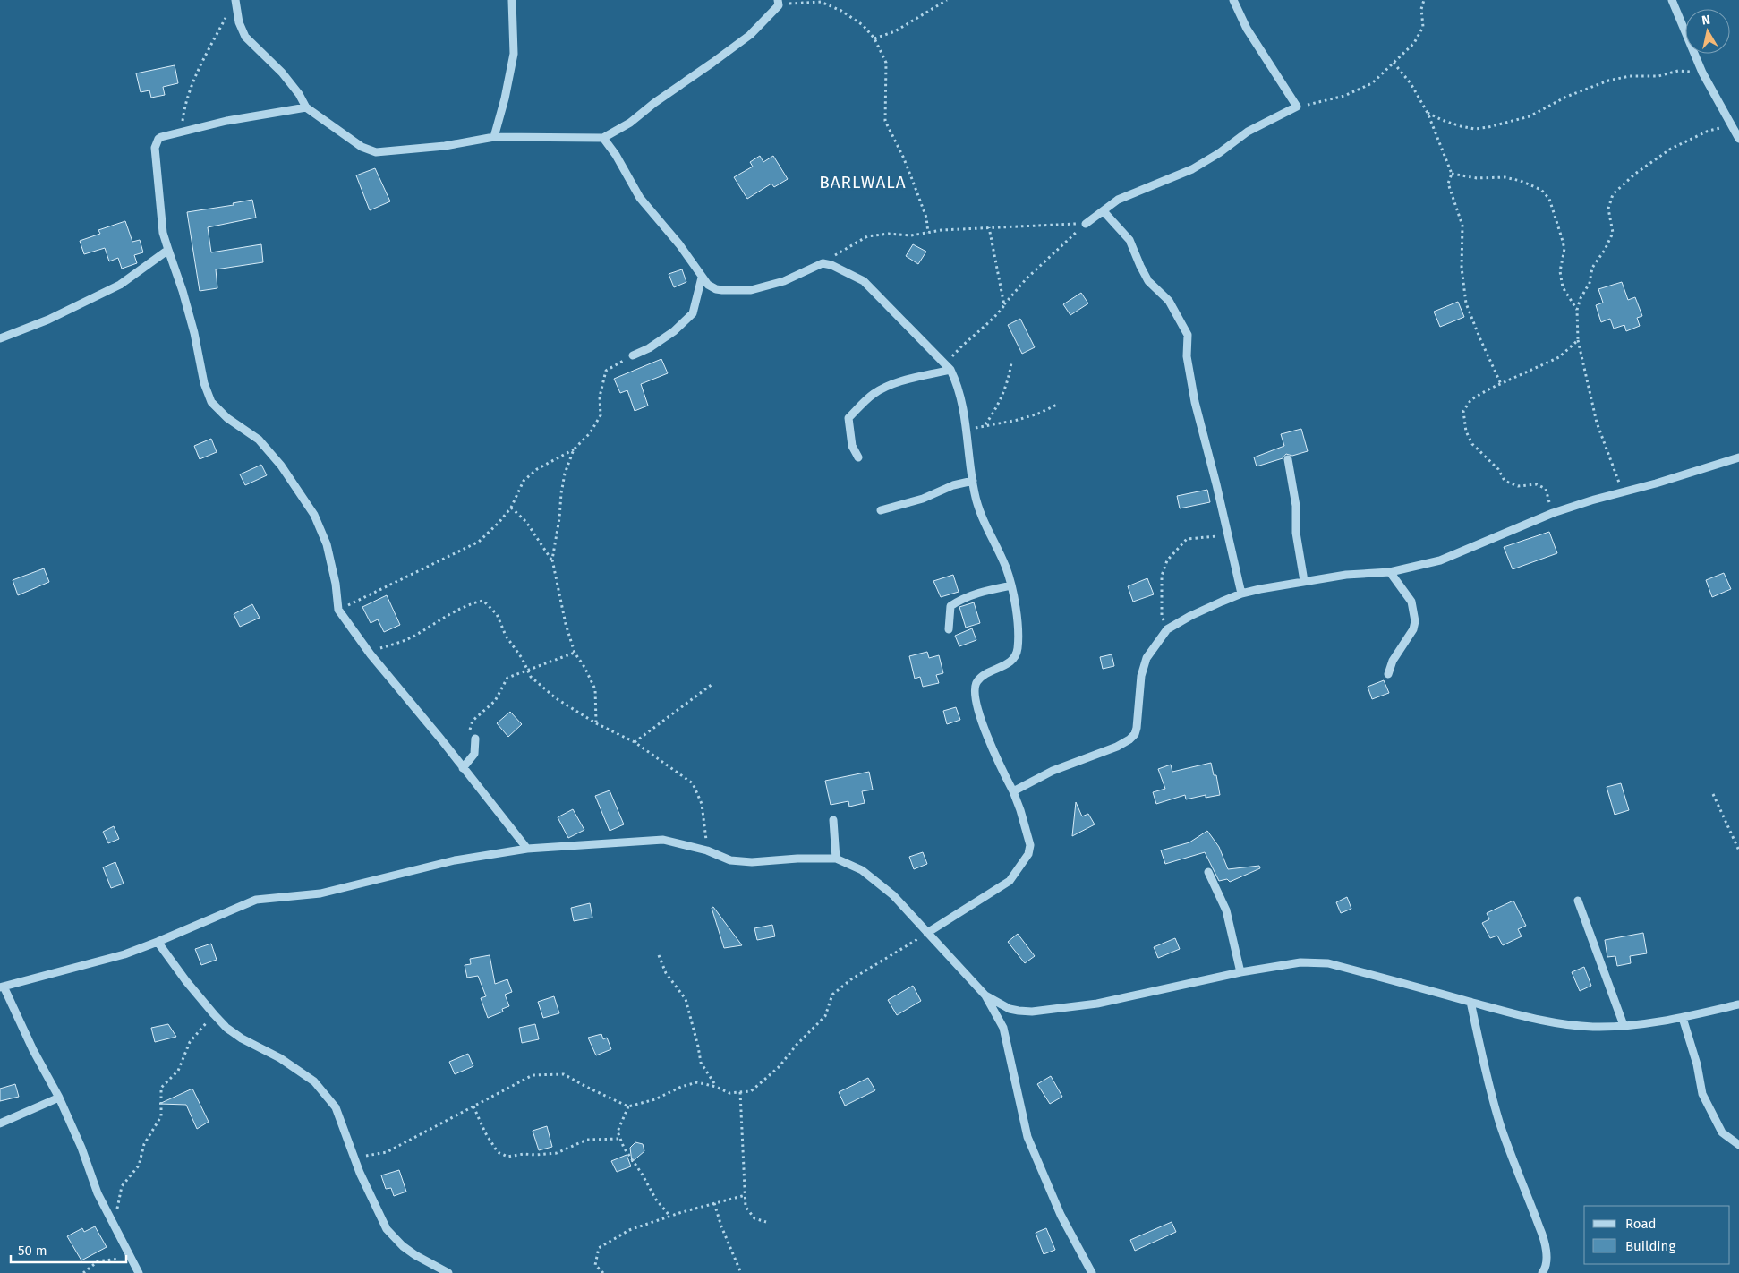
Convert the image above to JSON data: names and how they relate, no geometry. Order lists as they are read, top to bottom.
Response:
{
  "districts": ["BARLWALA"],
  "legend": ["Road", "Building"],
  "scale_bar": "50 m",
  "north": "top"
}
